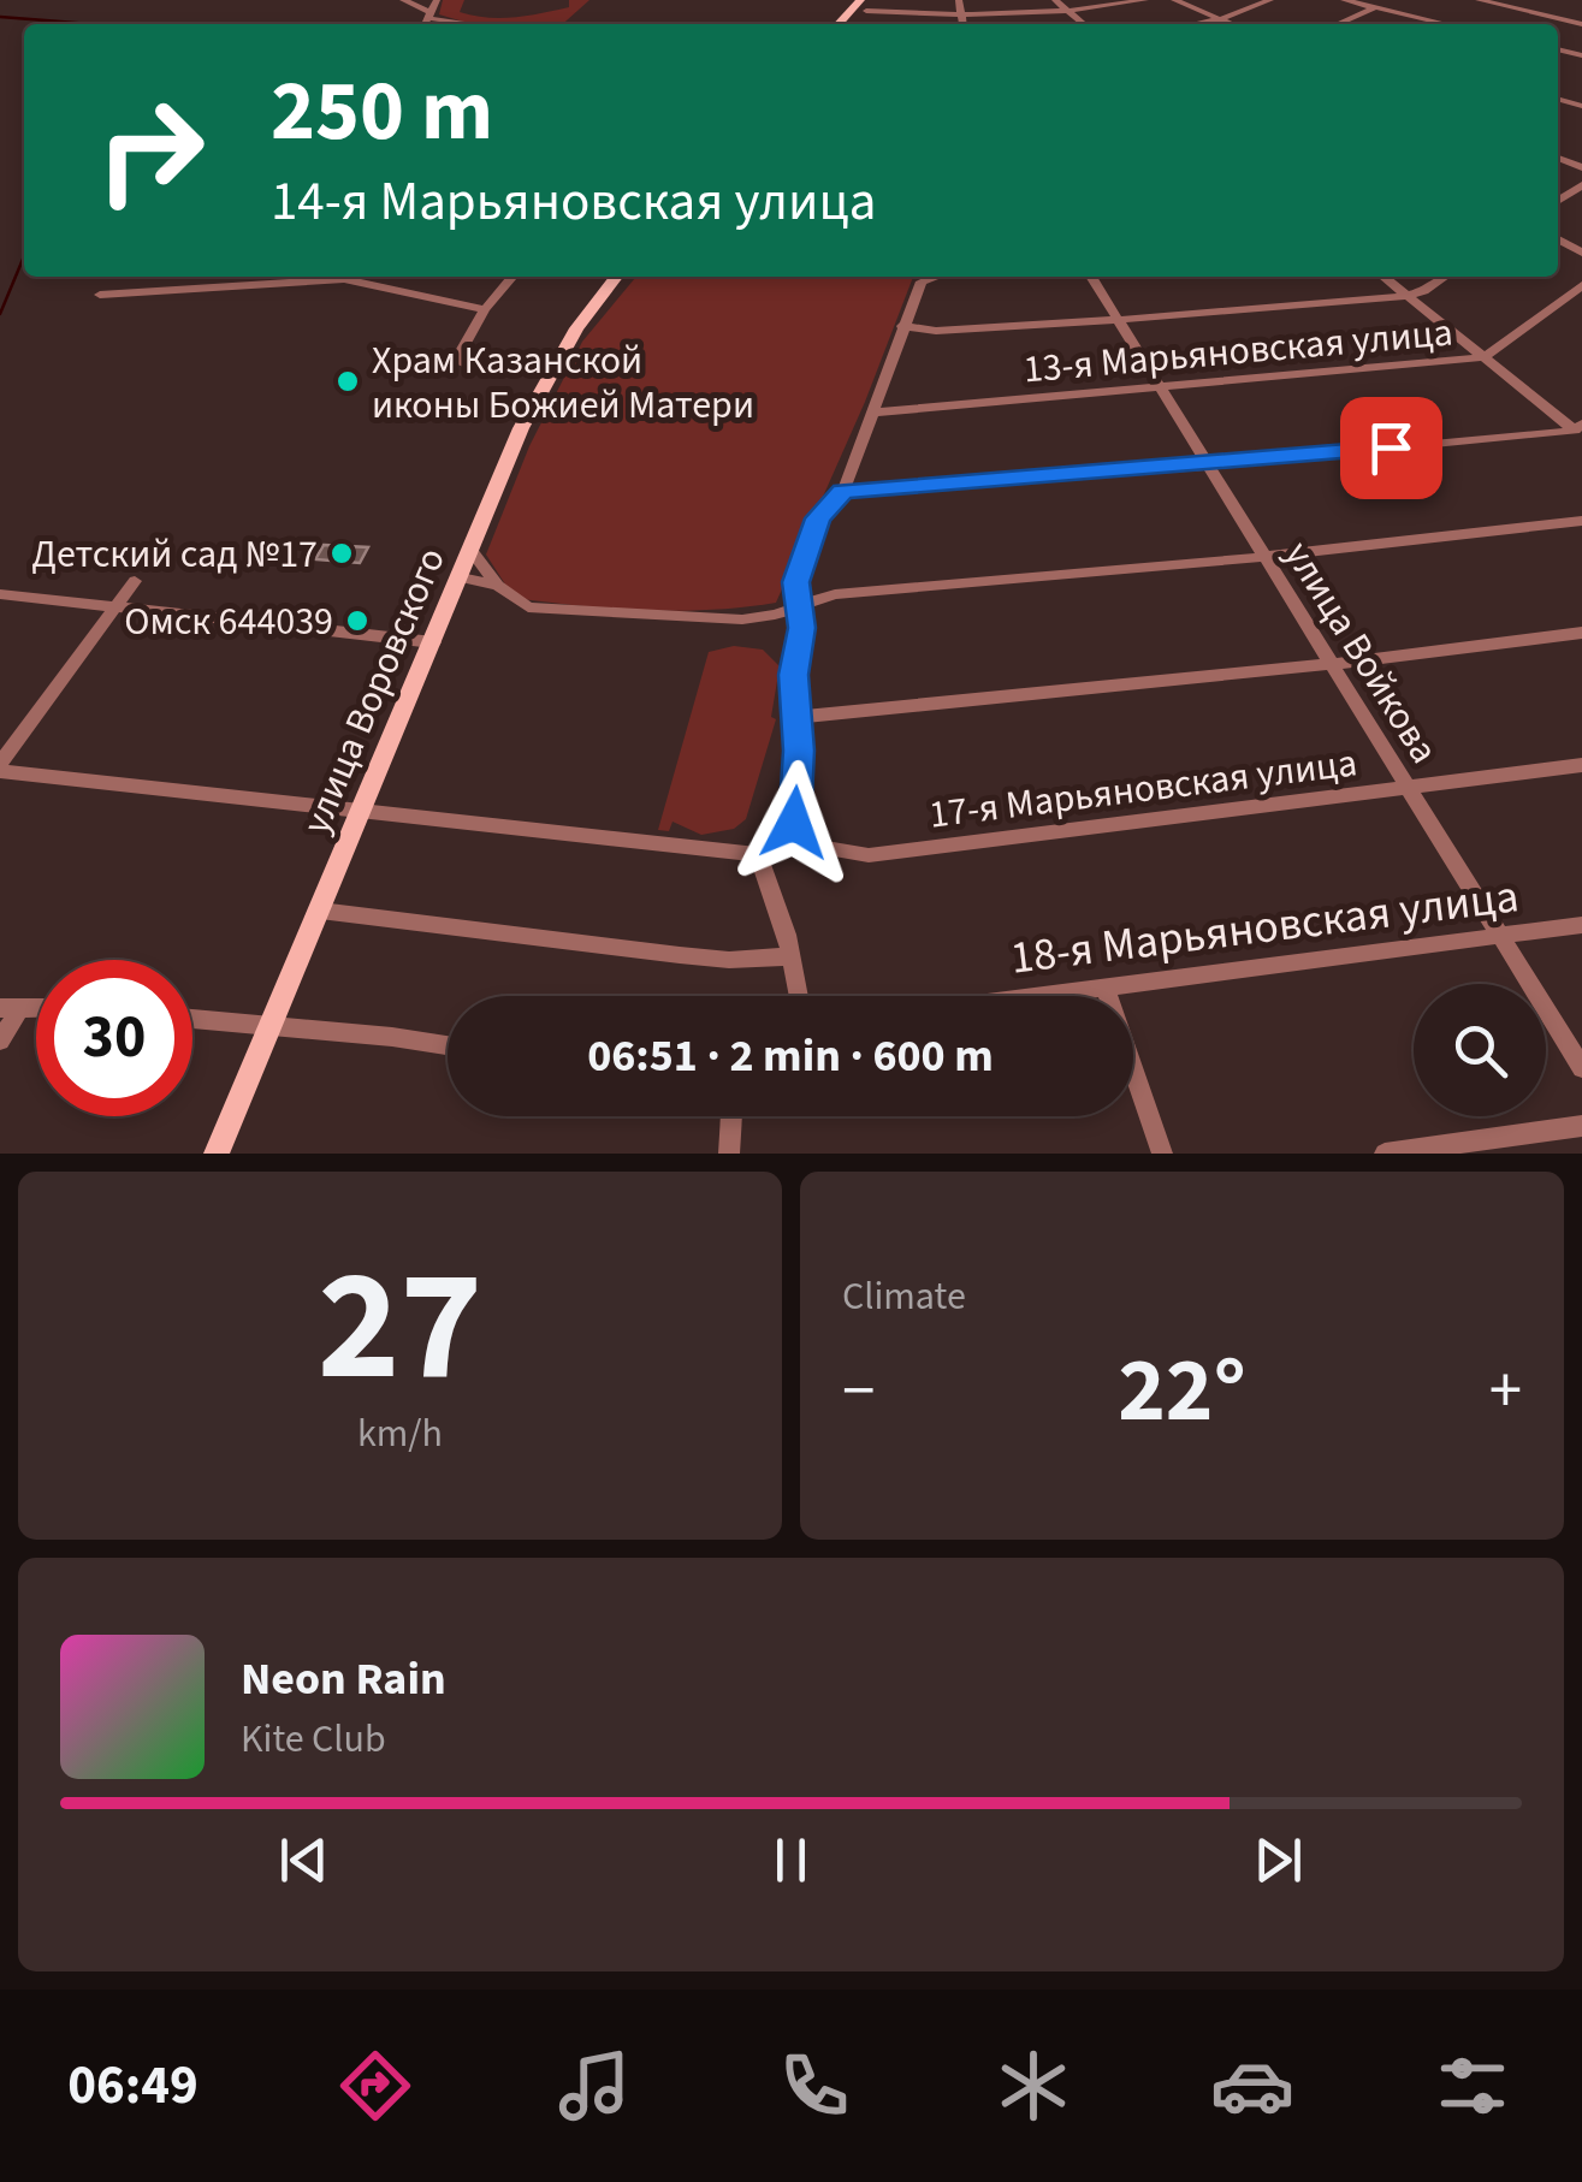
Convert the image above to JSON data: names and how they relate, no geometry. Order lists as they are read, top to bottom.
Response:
{
  "streets": {
    "main road": ["улица Воровского"],
    "street": [
      "13-я Марьяновская улица",
      "улица Войкова",
      "17-я Марьяновская улица",
      "18-я Марьяновская улица"
    ]
  },
  "crossings": [
    ["13-я Марьяновская улица", "улица Войкова"],
    ["улица Войкова", "17-я Марьяновская улица"],
    ["улица Войкова", "18-я Марьяновская улица"]
  ],
  "places": ["Храм Казанской иконы Божией Матери", "Детский сад №17", "Омск 644039"],
  "page": {
    "turn": ["250 m", "14-я Марьяновская улица"],
    "limit": "30",
    "trip": "06:51 · 2 min · 600 m",
    "tile": [
      ["27", "km/h"],
      "Climate"
    ],
    "heat": ["−", "22°", "+"],
    "song": ["Neon Rain", "Kite Club"],
    "tabs": "06:49"
  }
}
